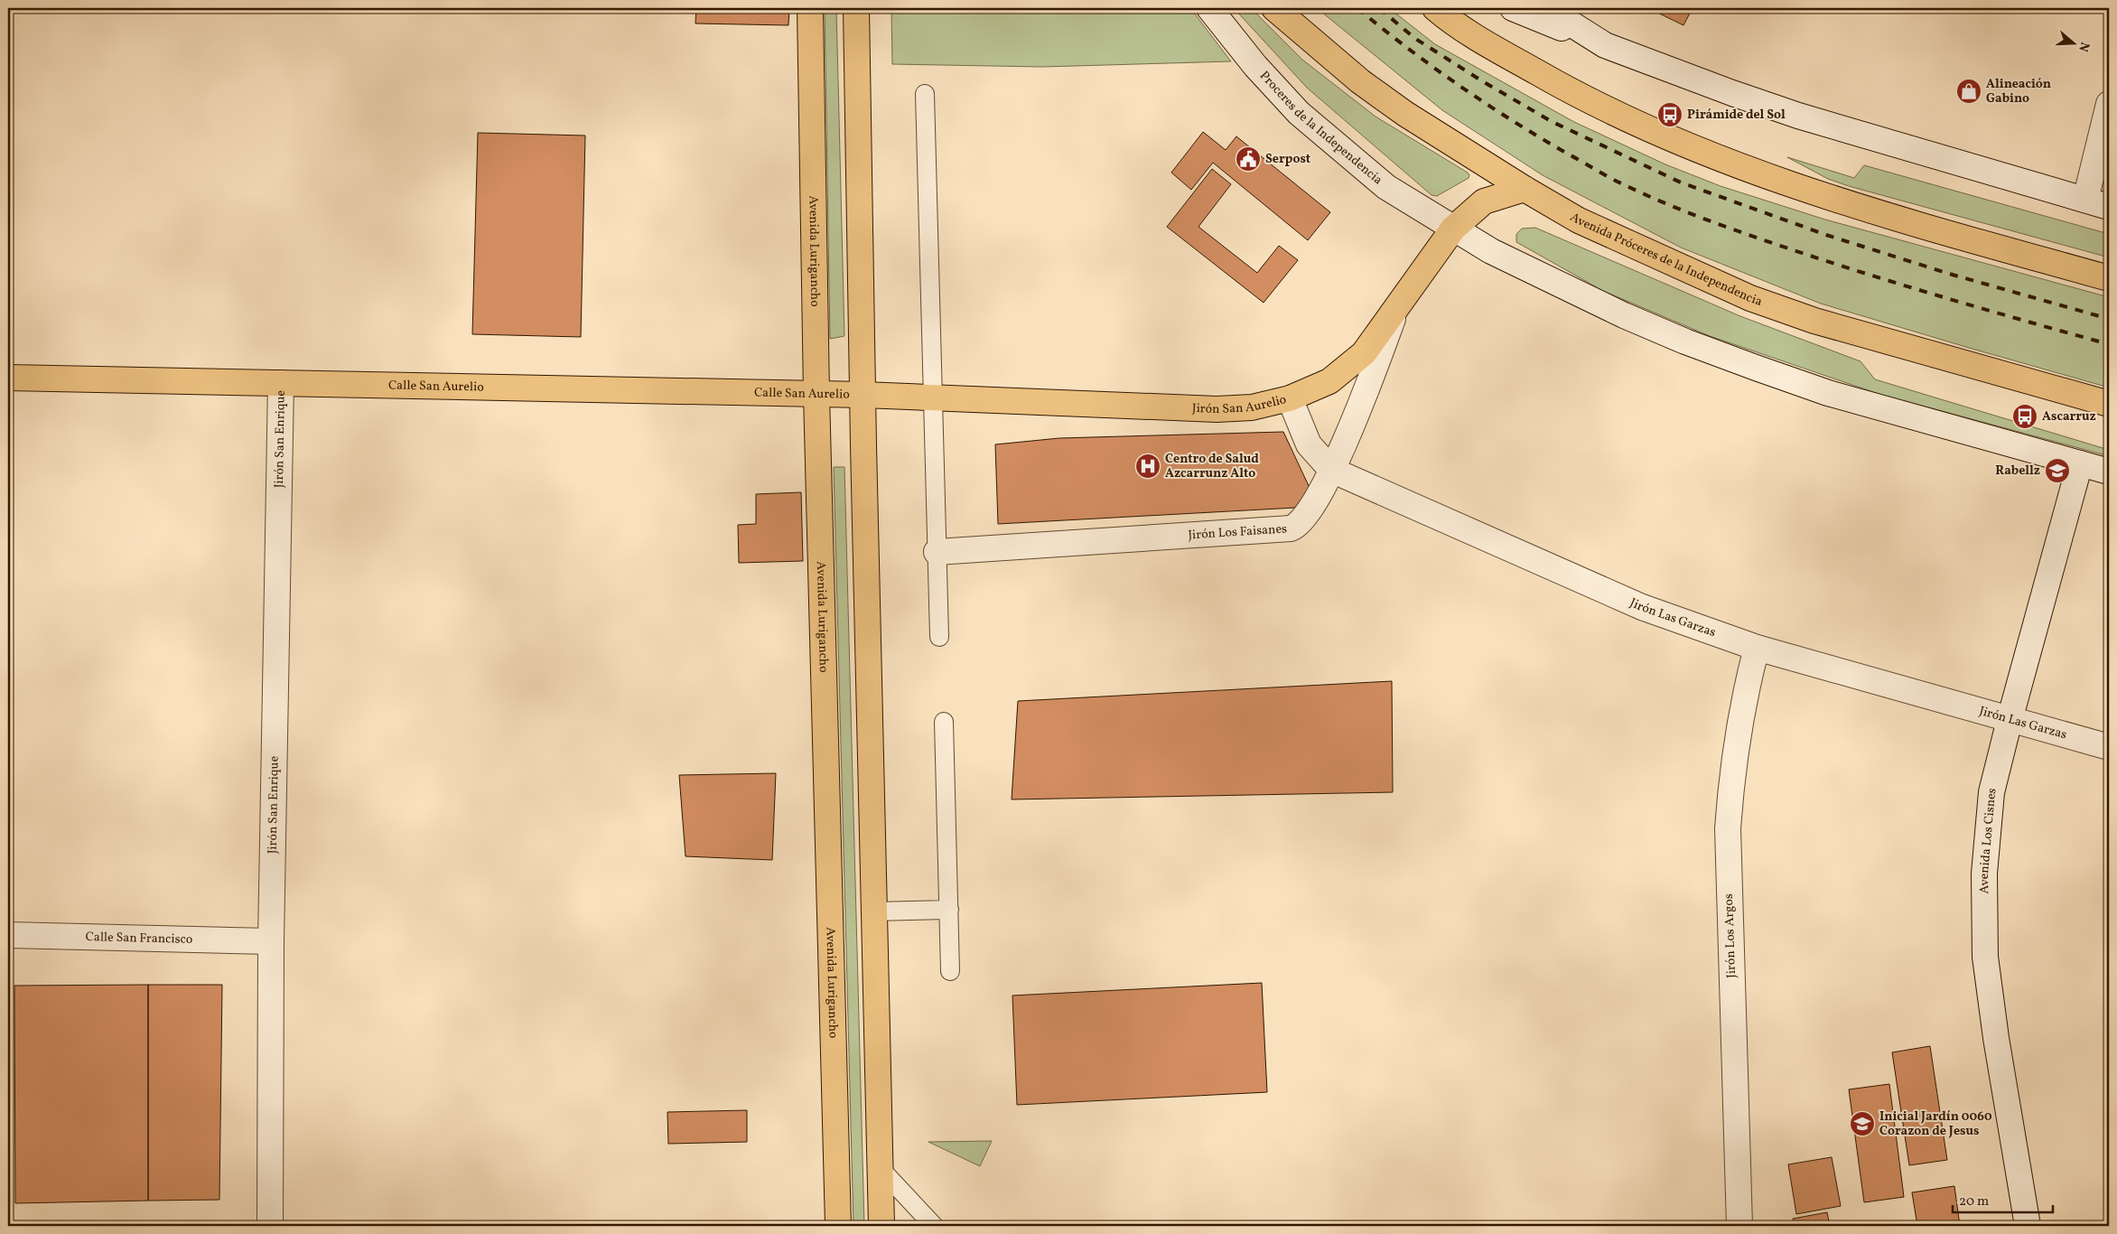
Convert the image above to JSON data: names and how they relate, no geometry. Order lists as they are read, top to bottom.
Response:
{
  "streets": {
    "main road": [
      "Avenida Lurigancho",
      "Avenida Próceres de la Independencia",
      "Calle San Aurelio",
      "Jirón San Aurelio"
    ],
    "street": [
      "Proceres de la Independencia",
      "Jirón San Enrique",
      "Jirón Los Faisanes",
      "Jirón Las Garzas",
      "Avenida Los Cisnes",
      "Jirón Los Argos",
      "Calle San Francisco"
    ]
  },
  "crossings": [
    ["Proceres de la Independencia", "Jirón San Aurelio"],
    ["Avenida Lurigancho", "Calle San Aurelio"],
    ["Avenida Próceres de la Independencia", "Jirón San Aurelio"],
    ["Calle San Aurelio", "Jirón San Aurelio"],
    ["Calle San Aurelio", "Jirón San Enrique"],
    ["Jirón San Aurelio", "Jirón Los Faisanes"],
    ["Jirón San Aurelio", "Jirón Las Garzas"],
    ["Jirón San Enrique", "Calle San Francisco"],
    ["Jirón Los Faisanes", "Jirón Las Garzas"],
    ["Jirón Las Garzas", "Avenida Los Cisnes"],
    ["Jirón Las Garzas", "Jirón Los Argos"]
  ],
  "places": {
    "shop": ["Alineación Gabino"],
    "bus stop": ["Pirámide del Sol", "Ascarruz"],
    "public building": ["Serpost"],
    "hospital": ["Centro de Salud Azcarrunz Alto"],
    "school or university": ["Rabellz", "Inicial Jardín 0060 Corazon de Jesus"]
  },
  "scale_bar": "20 m",
  "north": "right"
}
